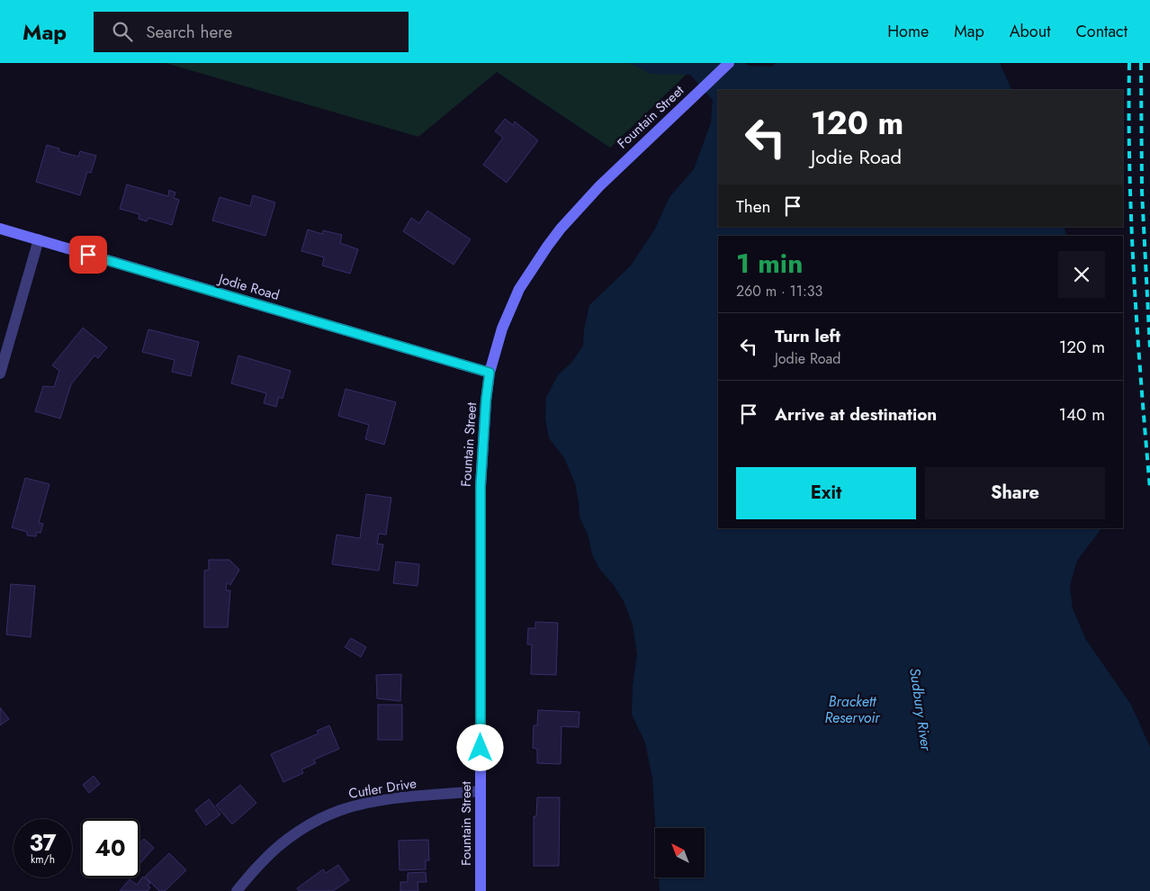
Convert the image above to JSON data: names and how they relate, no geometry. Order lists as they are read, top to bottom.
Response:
{
  "streets": {
    "street": ["Fountain Street", "Jodie Road", "Cutler Drive"]
  },
  "crossings": [
    ["Fountain Street", "Jodie Road"],
    ["Fountain Street", "Cutler Drive"]
  ],
  "water": ["Brackett Reservoir", "Sudbury River"],
  "north": "top left",
  "page": {
    "header": "Map",
    "search": "Search here",
    "nav": [
      "Home",
      "Map",
      "About",
      "Contact"
    ],
    "turn": ["120 m", "Jodie Road"],
    "then": "Then",
    "heading": ["1 min", "260 m · 11:33"],
    "list": [
      {
        "name": "Turn left",
        "note": "Jodie Road",
        "value": "120 m"
      },
      {
        "name": "Arrive at destination",
        "value": "140 m"
      }
    ],
    "buttons": ["Exit", "Share"],
    "speed": "37 km/h",
    "limit": "40"
  }
}
